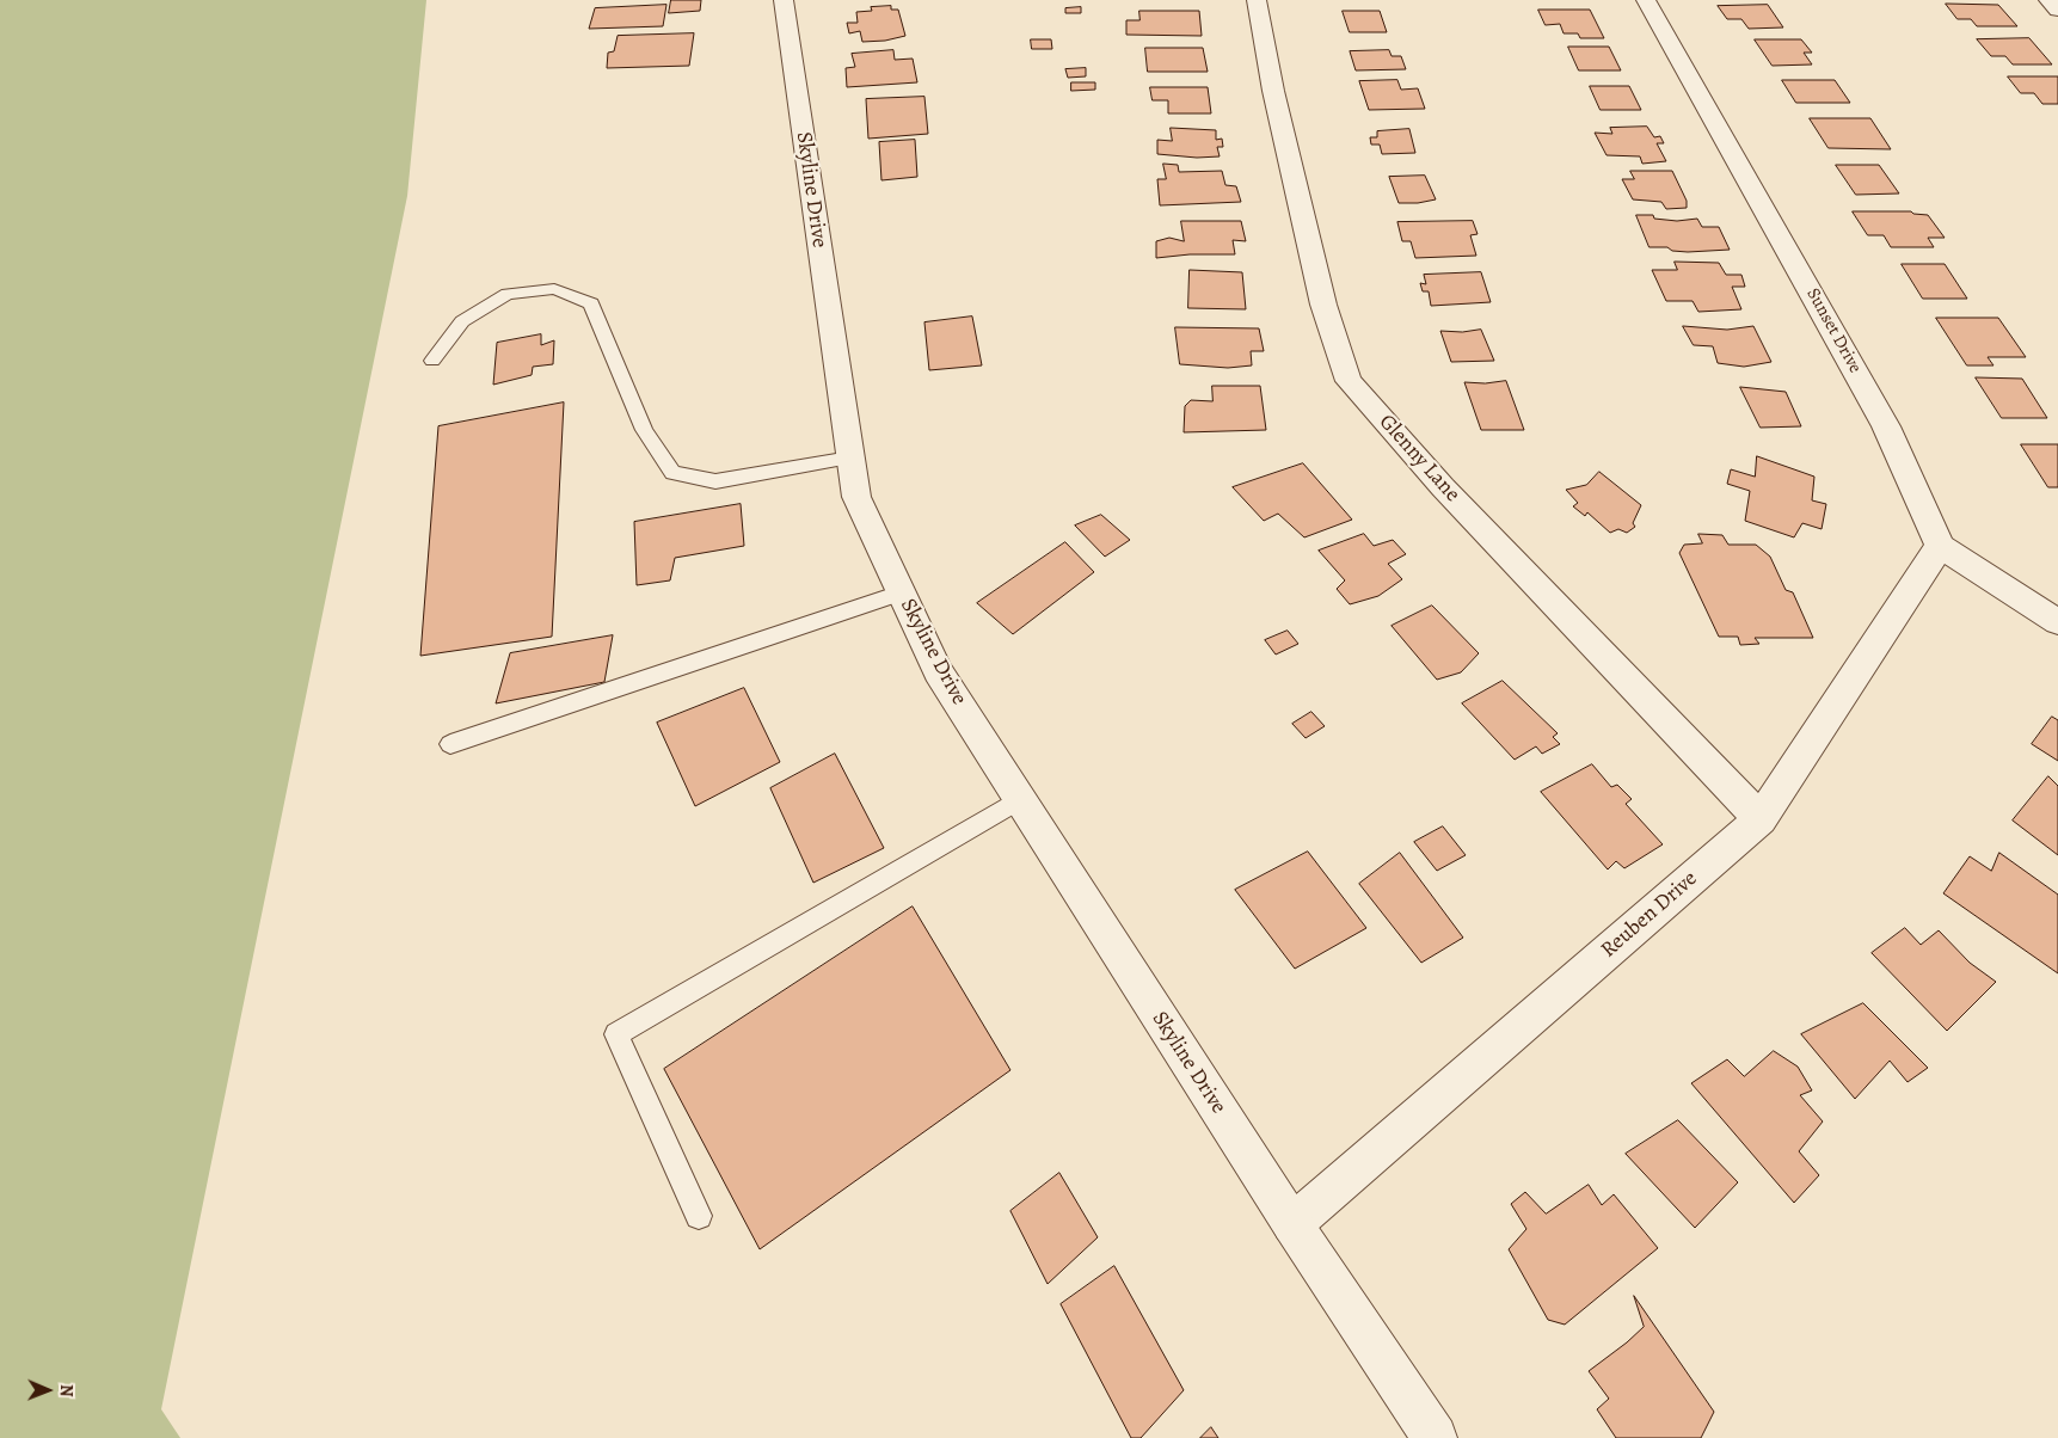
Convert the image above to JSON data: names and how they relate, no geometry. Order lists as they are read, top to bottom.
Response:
{
  "streets": {
    "street": [
      "Skyline Drive",
      "Sunset Drive",
      "Glenny Lane",
      "Reuben Drive"
    ]
  },
  "crossings": [
    ["Skyline Drive", "Reuben Drive"],
    ["Sunset Drive", "Reuben Drive"],
    ["Glenny Lane", "Reuben Drive"]
  ],
  "north": "right"
}
